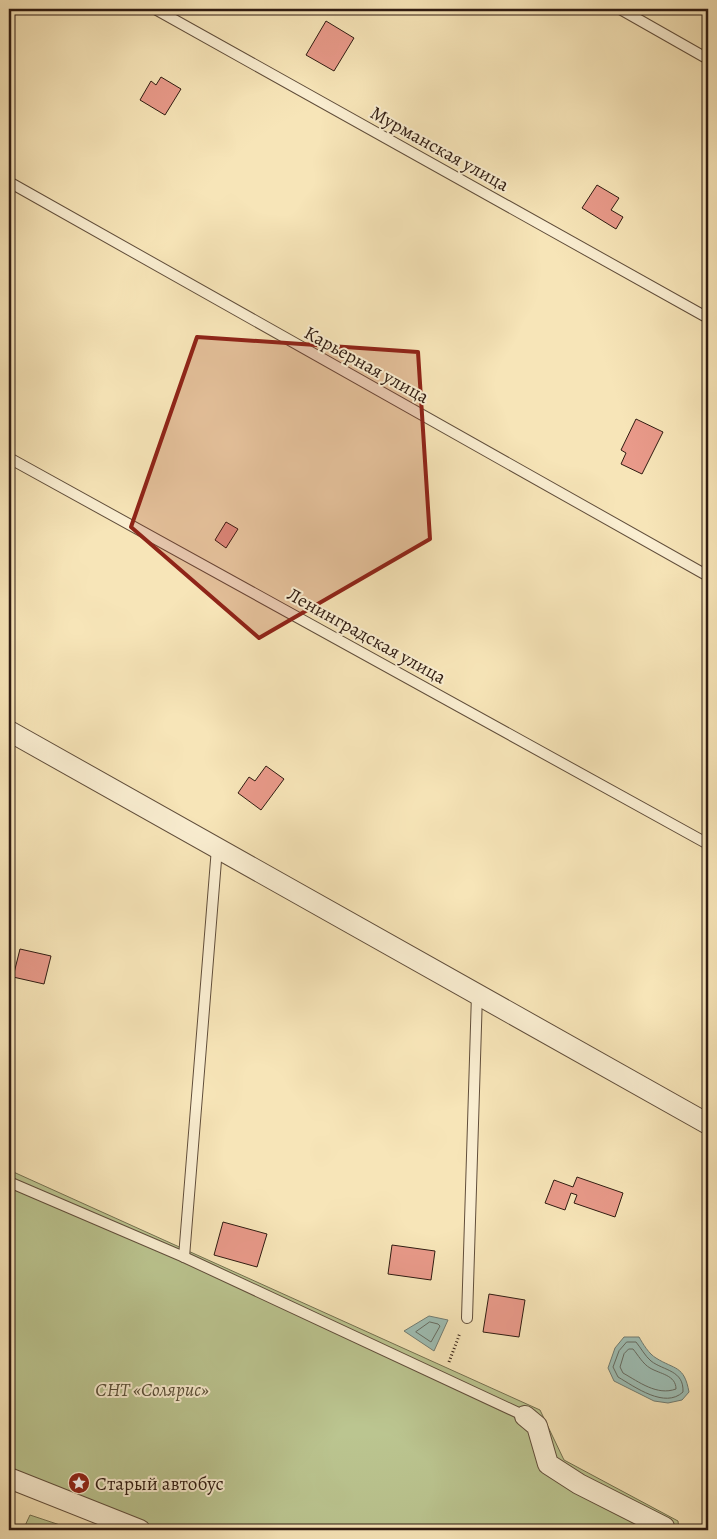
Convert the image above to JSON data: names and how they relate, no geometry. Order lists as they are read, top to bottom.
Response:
{
  "streets": {
    "lane": ["Мурманская улица", "Карьерная улица", "Ленинградская улица"]
  },
  "parks": ["СНТ «Солярис»"],
  "places": {
    "place": ["Старый автобус"]
  }
}
